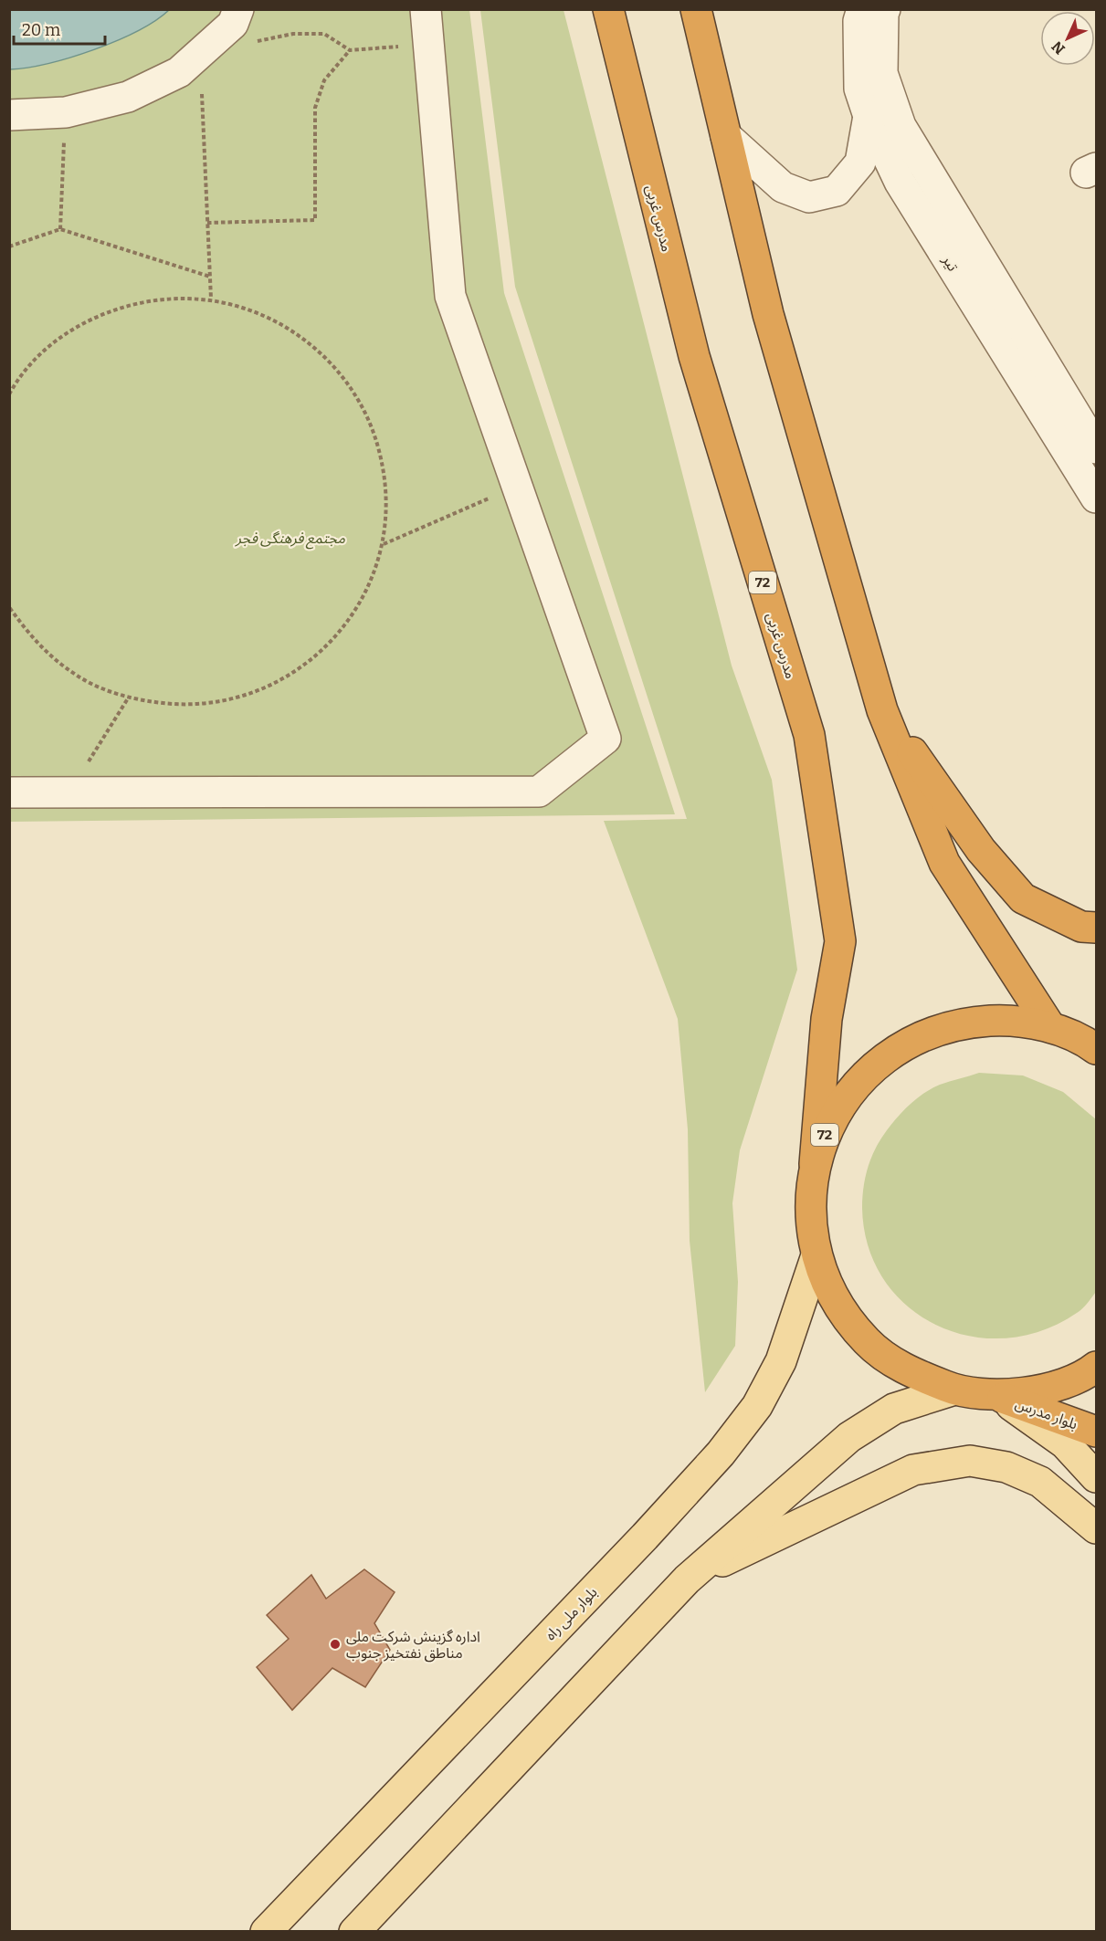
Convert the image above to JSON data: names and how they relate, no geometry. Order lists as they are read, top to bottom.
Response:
{
  "streets": {
    "highway": ["مدرس غربی", "72", "بلوار مدرس"],
    "main road": ["بلوار ملی راه"],
    "street": ["تیر"]
  },
  "crossings": [
    ["مدرس غربی", "72"],
    ["72", "بلوار مدرس"],
    ["72", "بلوار ملی راه"]
  ],
  "parks": ["مجتمع فرهنگی فجر"],
  "places": ["اداره گزینش شرکت ملی مناطق نفتخیز جنوب"],
  "scale_bar": "20 m",
  "north": "bottom left"
}
